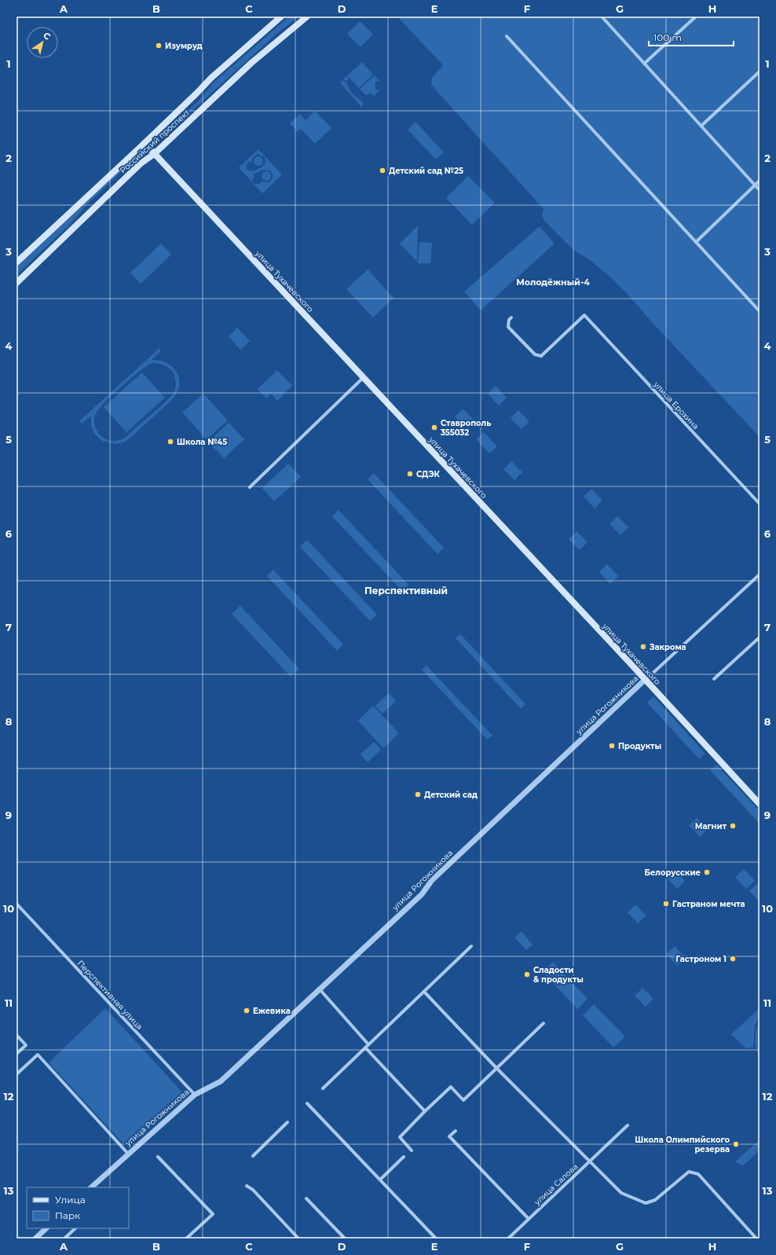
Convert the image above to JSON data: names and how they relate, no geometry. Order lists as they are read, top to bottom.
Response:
{
  "streets": {
    "main road": ["Российский проспект", "улица Тухачевского"],
    "street": [
      "улица Ерохина",
      "улица Рогожникова",
      "Перспективная улица",
      "улица Салова"
    ]
  },
  "crossings": [
    ["Российский проспект", "улица Тухачевского"],
    ["улица Тухачевского", "улица Рогожникова"],
    ["улица Рогожникова", "Перспективная улица"]
  ],
  "districts": ["Молодёжный-4", "Перспективный"],
  "places": [
    "Изумруд",
    "Детский сад №25",
    "Ставрополь 355032",
    "Школа №45",
    "СДЭК",
    "Закрома",
    "Продукты",
    "Детский сад",
    "Магнит",
    "Белорусские",
    "Гастраном мечта",
    "Гастроном 1",
    "Сладости & продукты",
    "Ежевика",
    "Школа Олимпийского резерва"
  ],
  "legend": ["Улица", "Парк"],
  "scale_bar": "100 m",
  "north": "top right",
  "grid": {
    "columns": [
      "A",
      "B",
      "C",
      "D",
      "E",
      "F",
      "G",
      "H"
    ],
    "rows": [
      "1",
      "2",
      "3",
      "4",
      "5",
      "6",
      "7",
      "8",
      "9",
      "10",
      "11",
      "12",
      "13"
    ]
  }
}
